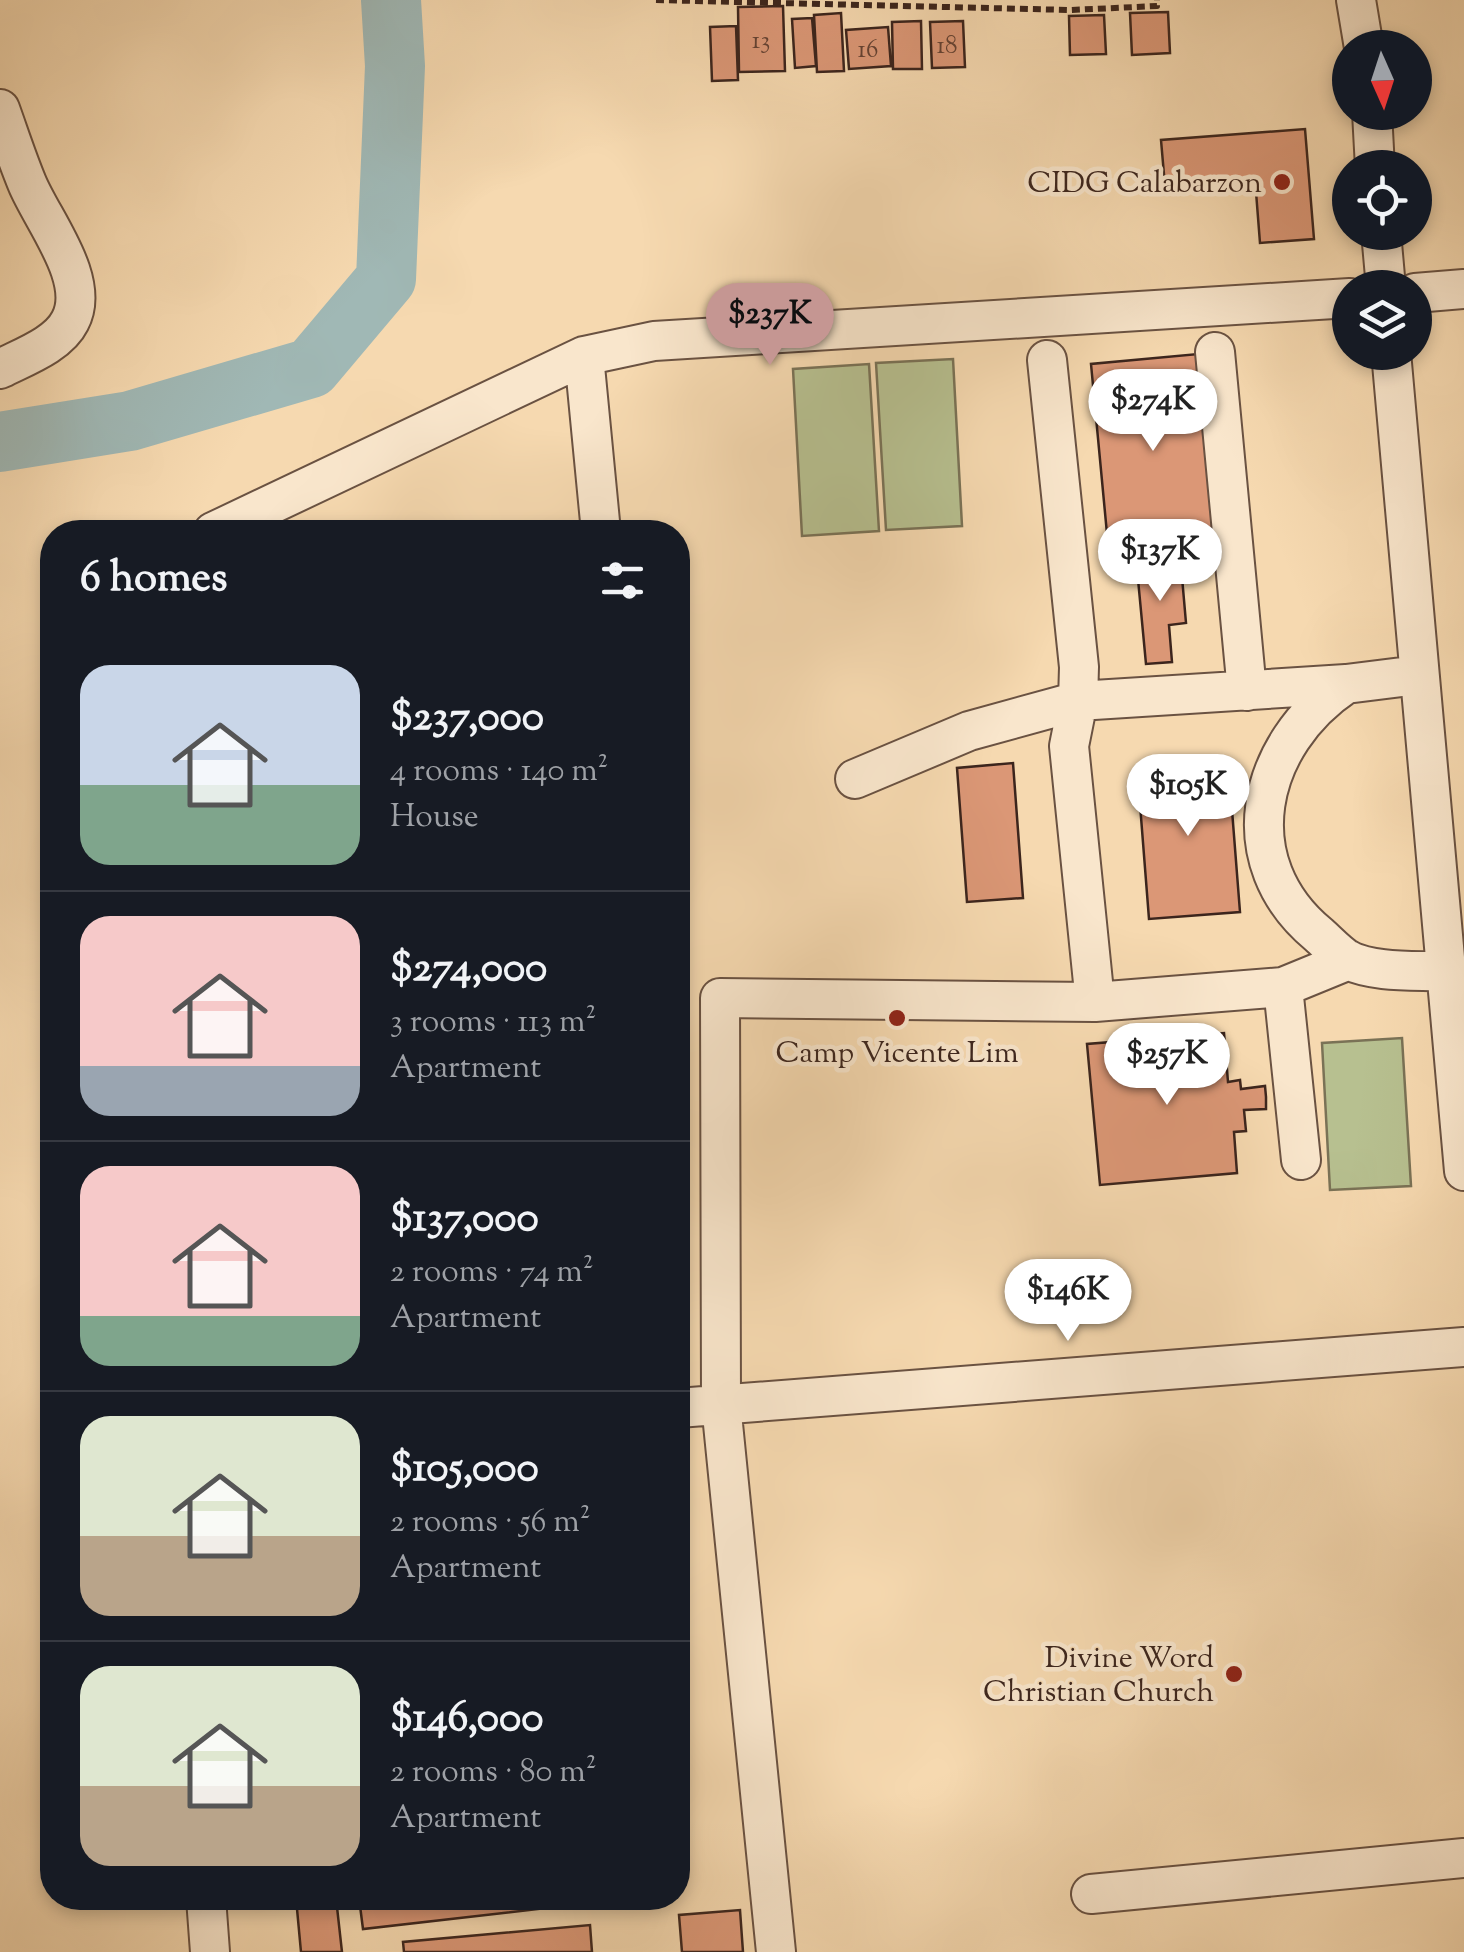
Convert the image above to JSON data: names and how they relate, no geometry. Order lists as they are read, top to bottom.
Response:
{
  "places": ["CIDG Calabarzon", "Camp Vicente Lim", "Divine Word Christian Church"],
  "house_numbers": ["13", "18", "16"],
  "north": "bottom",
  "page": {
    "price": [
      "$237K",
      "$274K",
      "$137K",
      "$105K",
      "$257K",
      "$146K"
    ],
    "heading": "6 homes",
    "list": [
      {
        "name": "$237,000",
        "note": "4 rooms · 140 m² · House"
      },
      {
        "name": "$274,000",
        "note": "3 rooms · 113 m² · Apartment"
      },
      {
        "name": "$137,000",
        "note": "2 rooms · 74 m² · Apartment"
      },
      {
        "name": "$105,000",
        "note": "2 rooms · 56 m² · Apartment"
      },
      {
        "name": "$146,000",
        "note": "2 rooms · 80 m² · Apartment"
      }
    ]
  }
}
